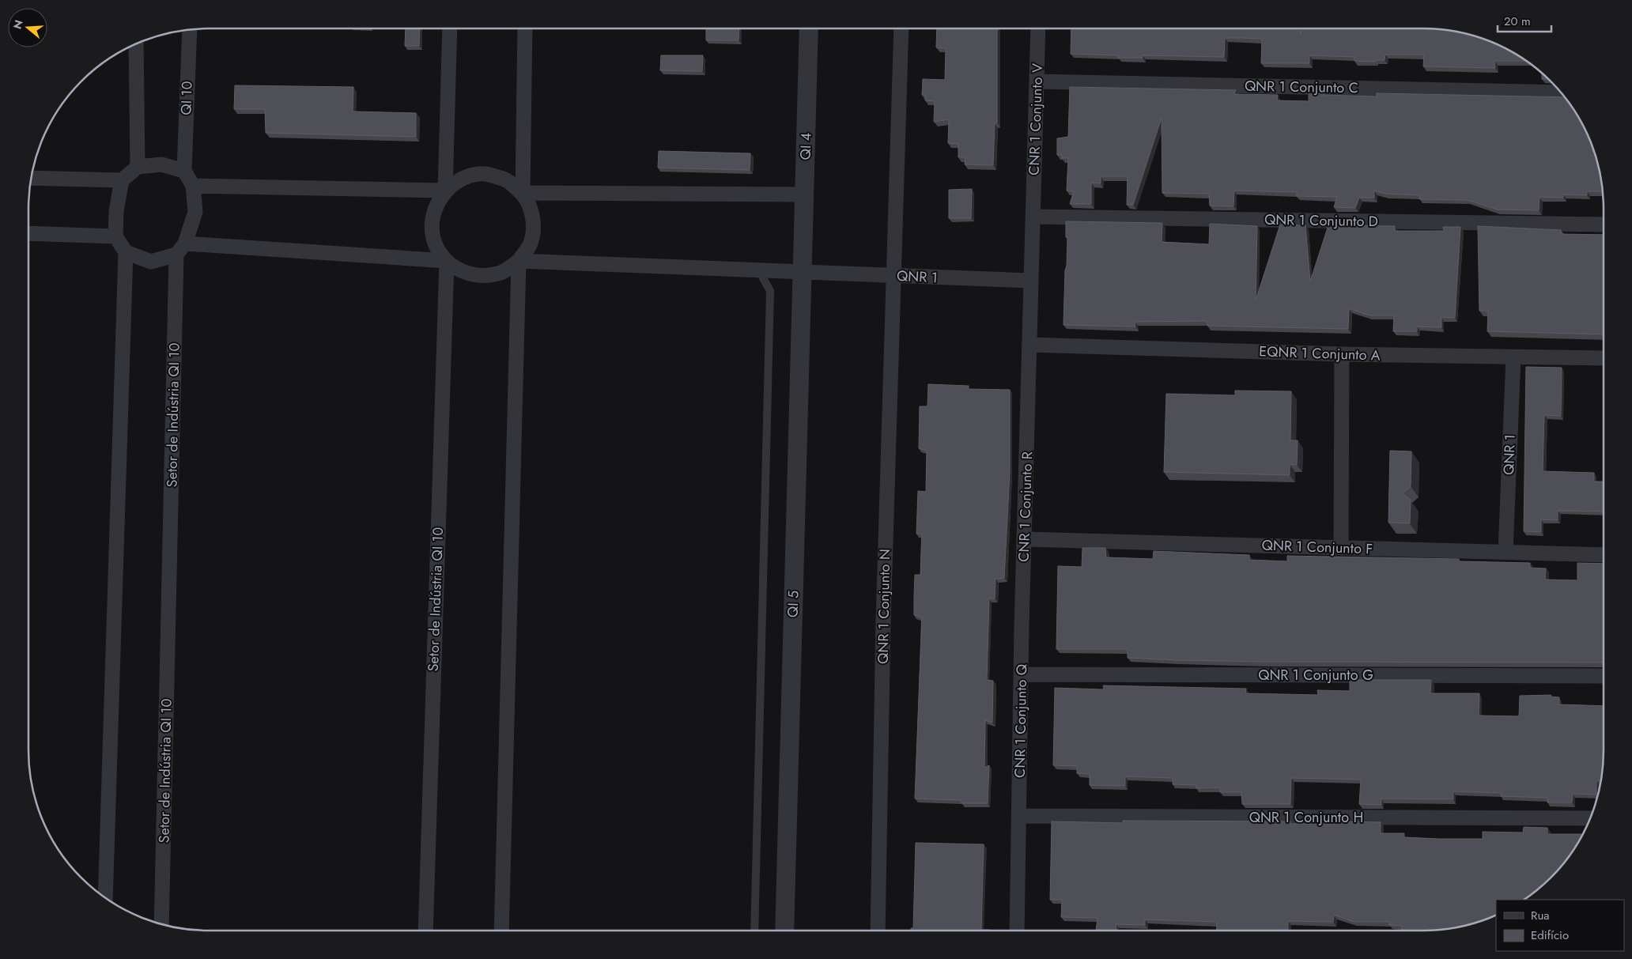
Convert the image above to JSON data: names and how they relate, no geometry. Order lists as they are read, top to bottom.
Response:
{
  "streets": {
    "street": [
      "QNR 1 Conjunto C",
      "QI 10",
      "CNR 1 Conjunto V",
      "QI 4",
      "QNR 1 Conjunto D",
      "QNR 1",
      "EQNR 1 Conjunto A",
      "Setor de Indústria QI 10",
      "CNR 1 Conjunto R",
      "QNR 1 Conjunto F",
      "QI 5",
      "QNR 1 Conjunto N",
      "QNR 1 Conjunto G",
      "CNR 1 Conjunto Q",
      "QNR 1 Conjunto H"
    ]
  },
  "crossings": [
    ["QNR 1 Conjunto C", "CNR 1 Conjunto V"],
    ["QI 10", "Setor de Indústria QI 10"],
    ["CNR 1 Conjunto V", "QNR 1 Conjunto D"],
    ["QI 4", "QNR 1"],
    ["QI 4", "QI 5"],
    ["QNR 1", "EQNR 1 Conjunto A"],
    ["QNR 1", "Setor de Indústria QI 10"],
    ["QNR 1", "QNR 1 Conjunto F"],
    ["QNR 1", "QI 5"],
    ["QNR 1", "QNR 1 Conjunto N"],
    ["EQNR 1 Conjunto A", "CNR 1 Conjunto R"],
    ["CNR 1 Conjunto R", "QNR 1 Conjunto F"],
    ["CNR 1 Conjunto R", "CNR 1 Conjunto Q"],
    ["QNR 1 Conjunto G", "CNR 1 Conjunto Q"],
    ["CNR 1 Conjunto Q", "QNR 1 Conjunto H"]
  ],
  "legend": ["Rua", "Edifício"],
  "scale_bar": "20 m",
  "north": "left"
}
